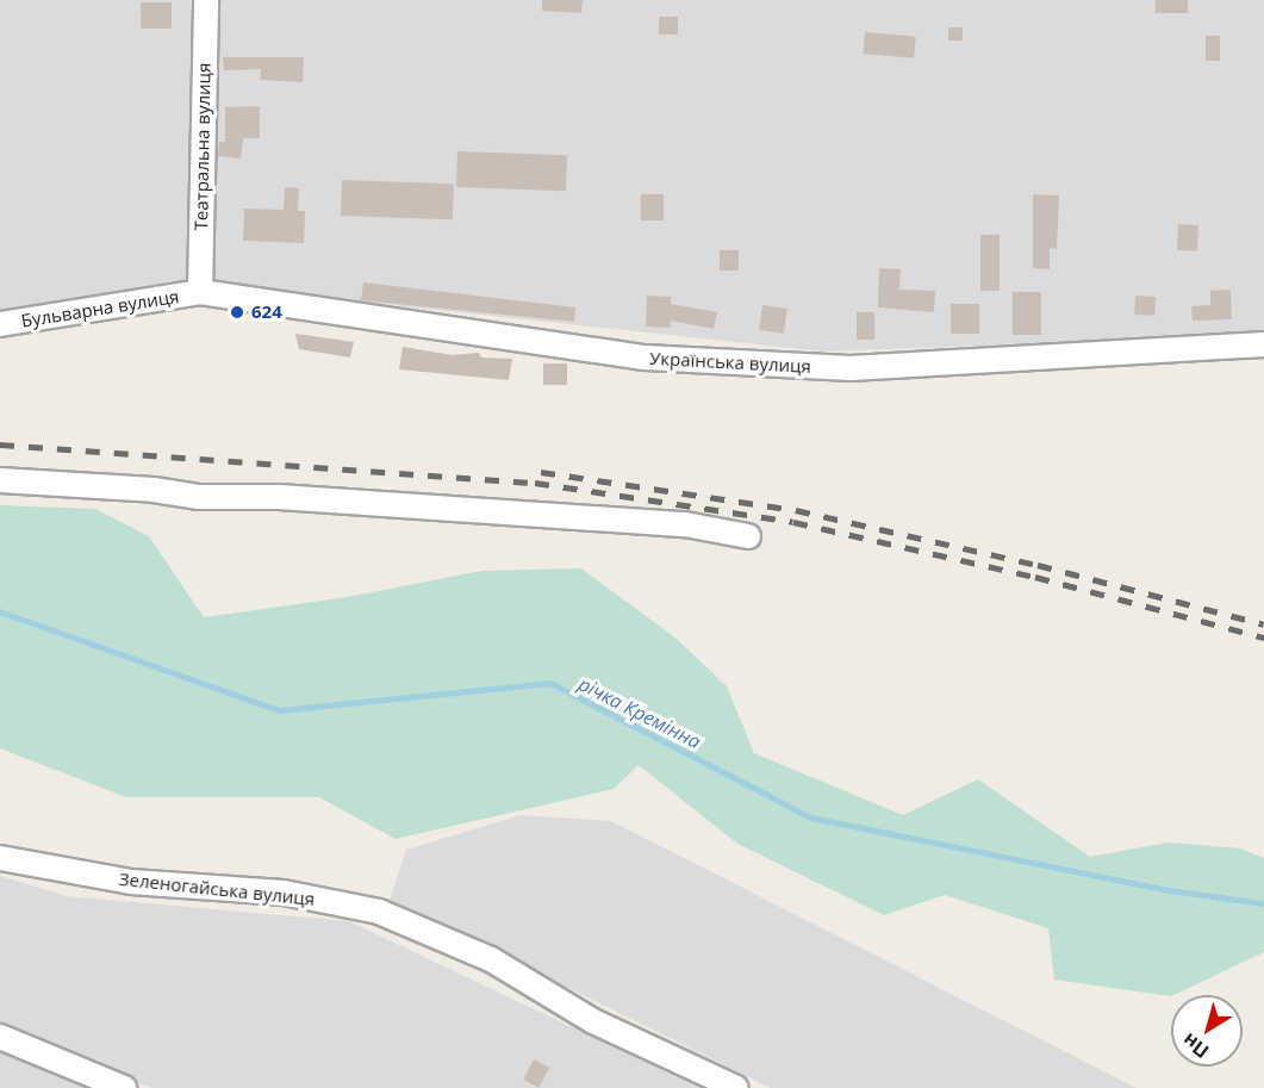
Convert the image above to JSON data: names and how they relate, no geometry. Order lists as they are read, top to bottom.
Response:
{
  "streets": {
    "street": [
      "Театральна вулиця",
      "Бульварна вулиця",
      "Українська вулиця",
      "Зеленогайська вулиця"
    ]
  },
  "crossings": [
    ["Театральна вулиця", "Бульварна вулиця"],
    ["Театральна вулиця", "Українська вулиця"],
    ["Бульварна вулиця", "Українська вулиця"]
  ],
  "water": ["річка Кремінна"],
  "places": ["624"],
  "north": "bottom left"
}
